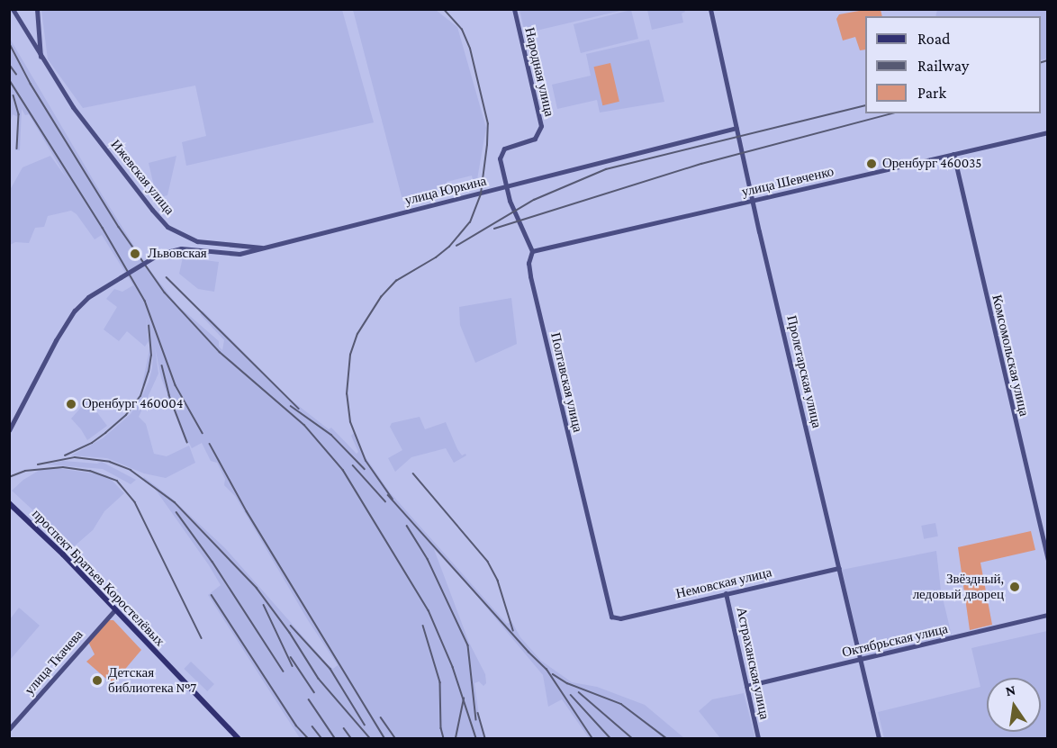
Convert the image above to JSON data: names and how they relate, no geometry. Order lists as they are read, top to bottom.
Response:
{
  "streets": {
    "main road": [
      "Народная улица",
      "Ижевская улица",
      "улица Шевченко",
      "улица Юркина",
      "Комсомольская улица",
      "Пролетарская улица",
      "Полтавская улица",
      "проспект Братьев Коростелёвых",
      "Немовская улица",
      "Октябрьская улица",
      "улица Ткачева",
      "Астраханская улица"
    ]
  },
  "crossings": [
    ["Народная улица", "Полтавская улица"],
    ["Ижевская улица", "улица Юркина"],
    ["улица Шевченко", "Комсомольская улица"],
    ["улица Шевченко", "Пролетарская улица"],
    ["улица Шевченко", "Полтавская улица"],
    ["улица Юркина", "Пролетарская улица"],
    ["улица Юркина", "Полтавская улица"],
    ["Пролетарская улица", "Немовская улица"],
    ["Пролетарская улица", "Октябрьская улица"],
    ["Полтавская улица", "Немовская улица"],
    ["проспект Братьев Коростелёвых", "улица Ткачева"],
    ["Немовская улица", "Астраханская улица"],
    ["Октябрьская улица", "Астраханская улица"]
  ],
  "places": [
    "Оренбург 460035",
    "Львовская",
    "Оренбург 460004",
    "Звёздный, ледовый дворец",
    "Детская библиотека №7"
  ],
  "legend": ["Road", "Railway", "Park"],
  "north": "top"
}
